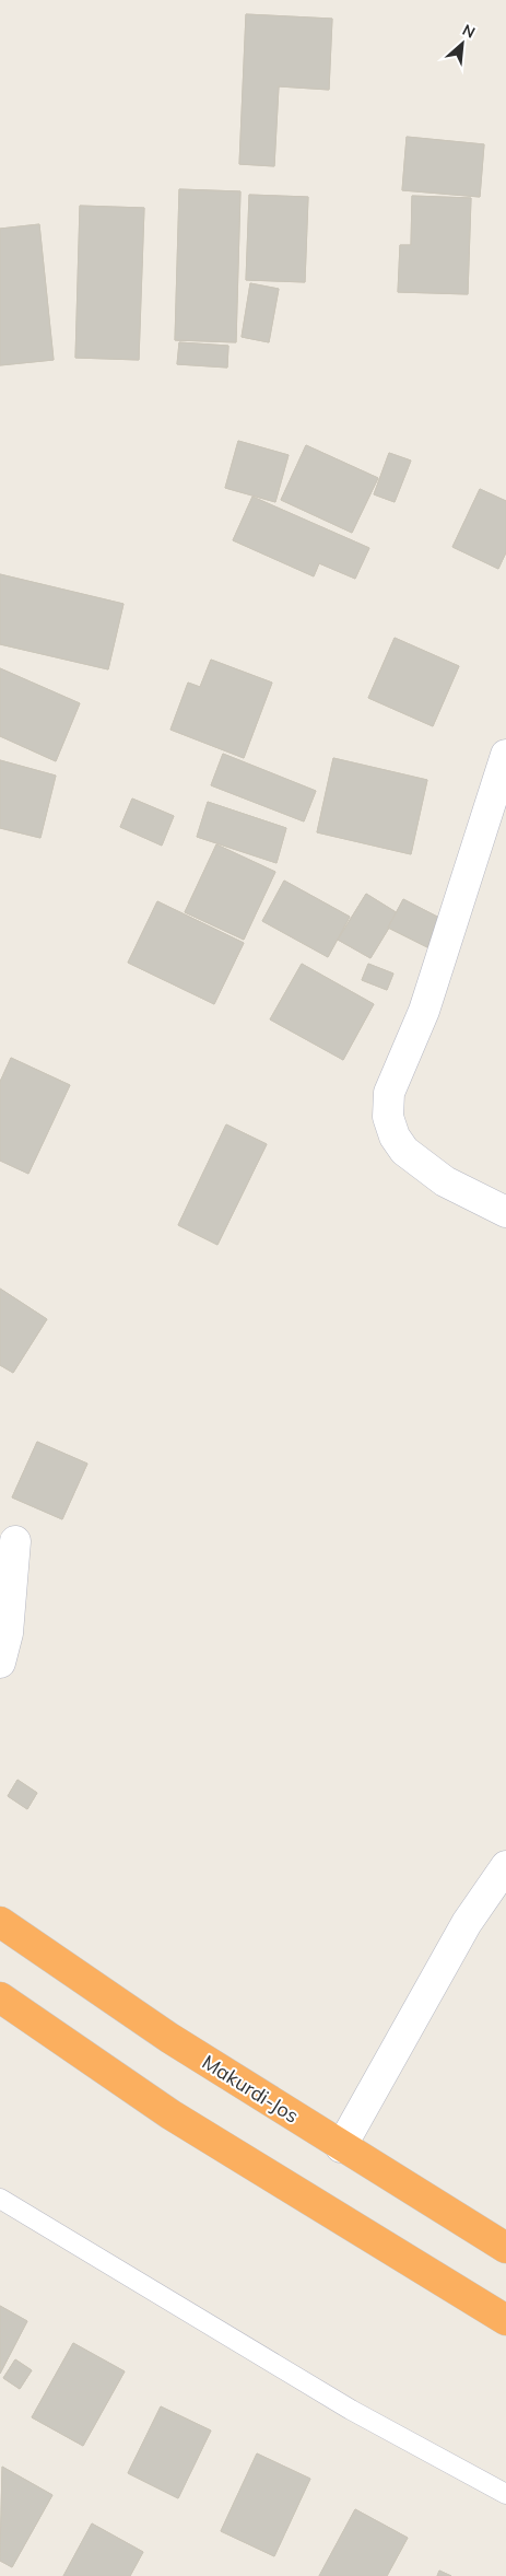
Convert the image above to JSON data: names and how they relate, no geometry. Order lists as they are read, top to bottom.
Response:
{
  "streets": {
    "highway": ["Makurdi-Jos"]
  },
  "north": "top right"
}
